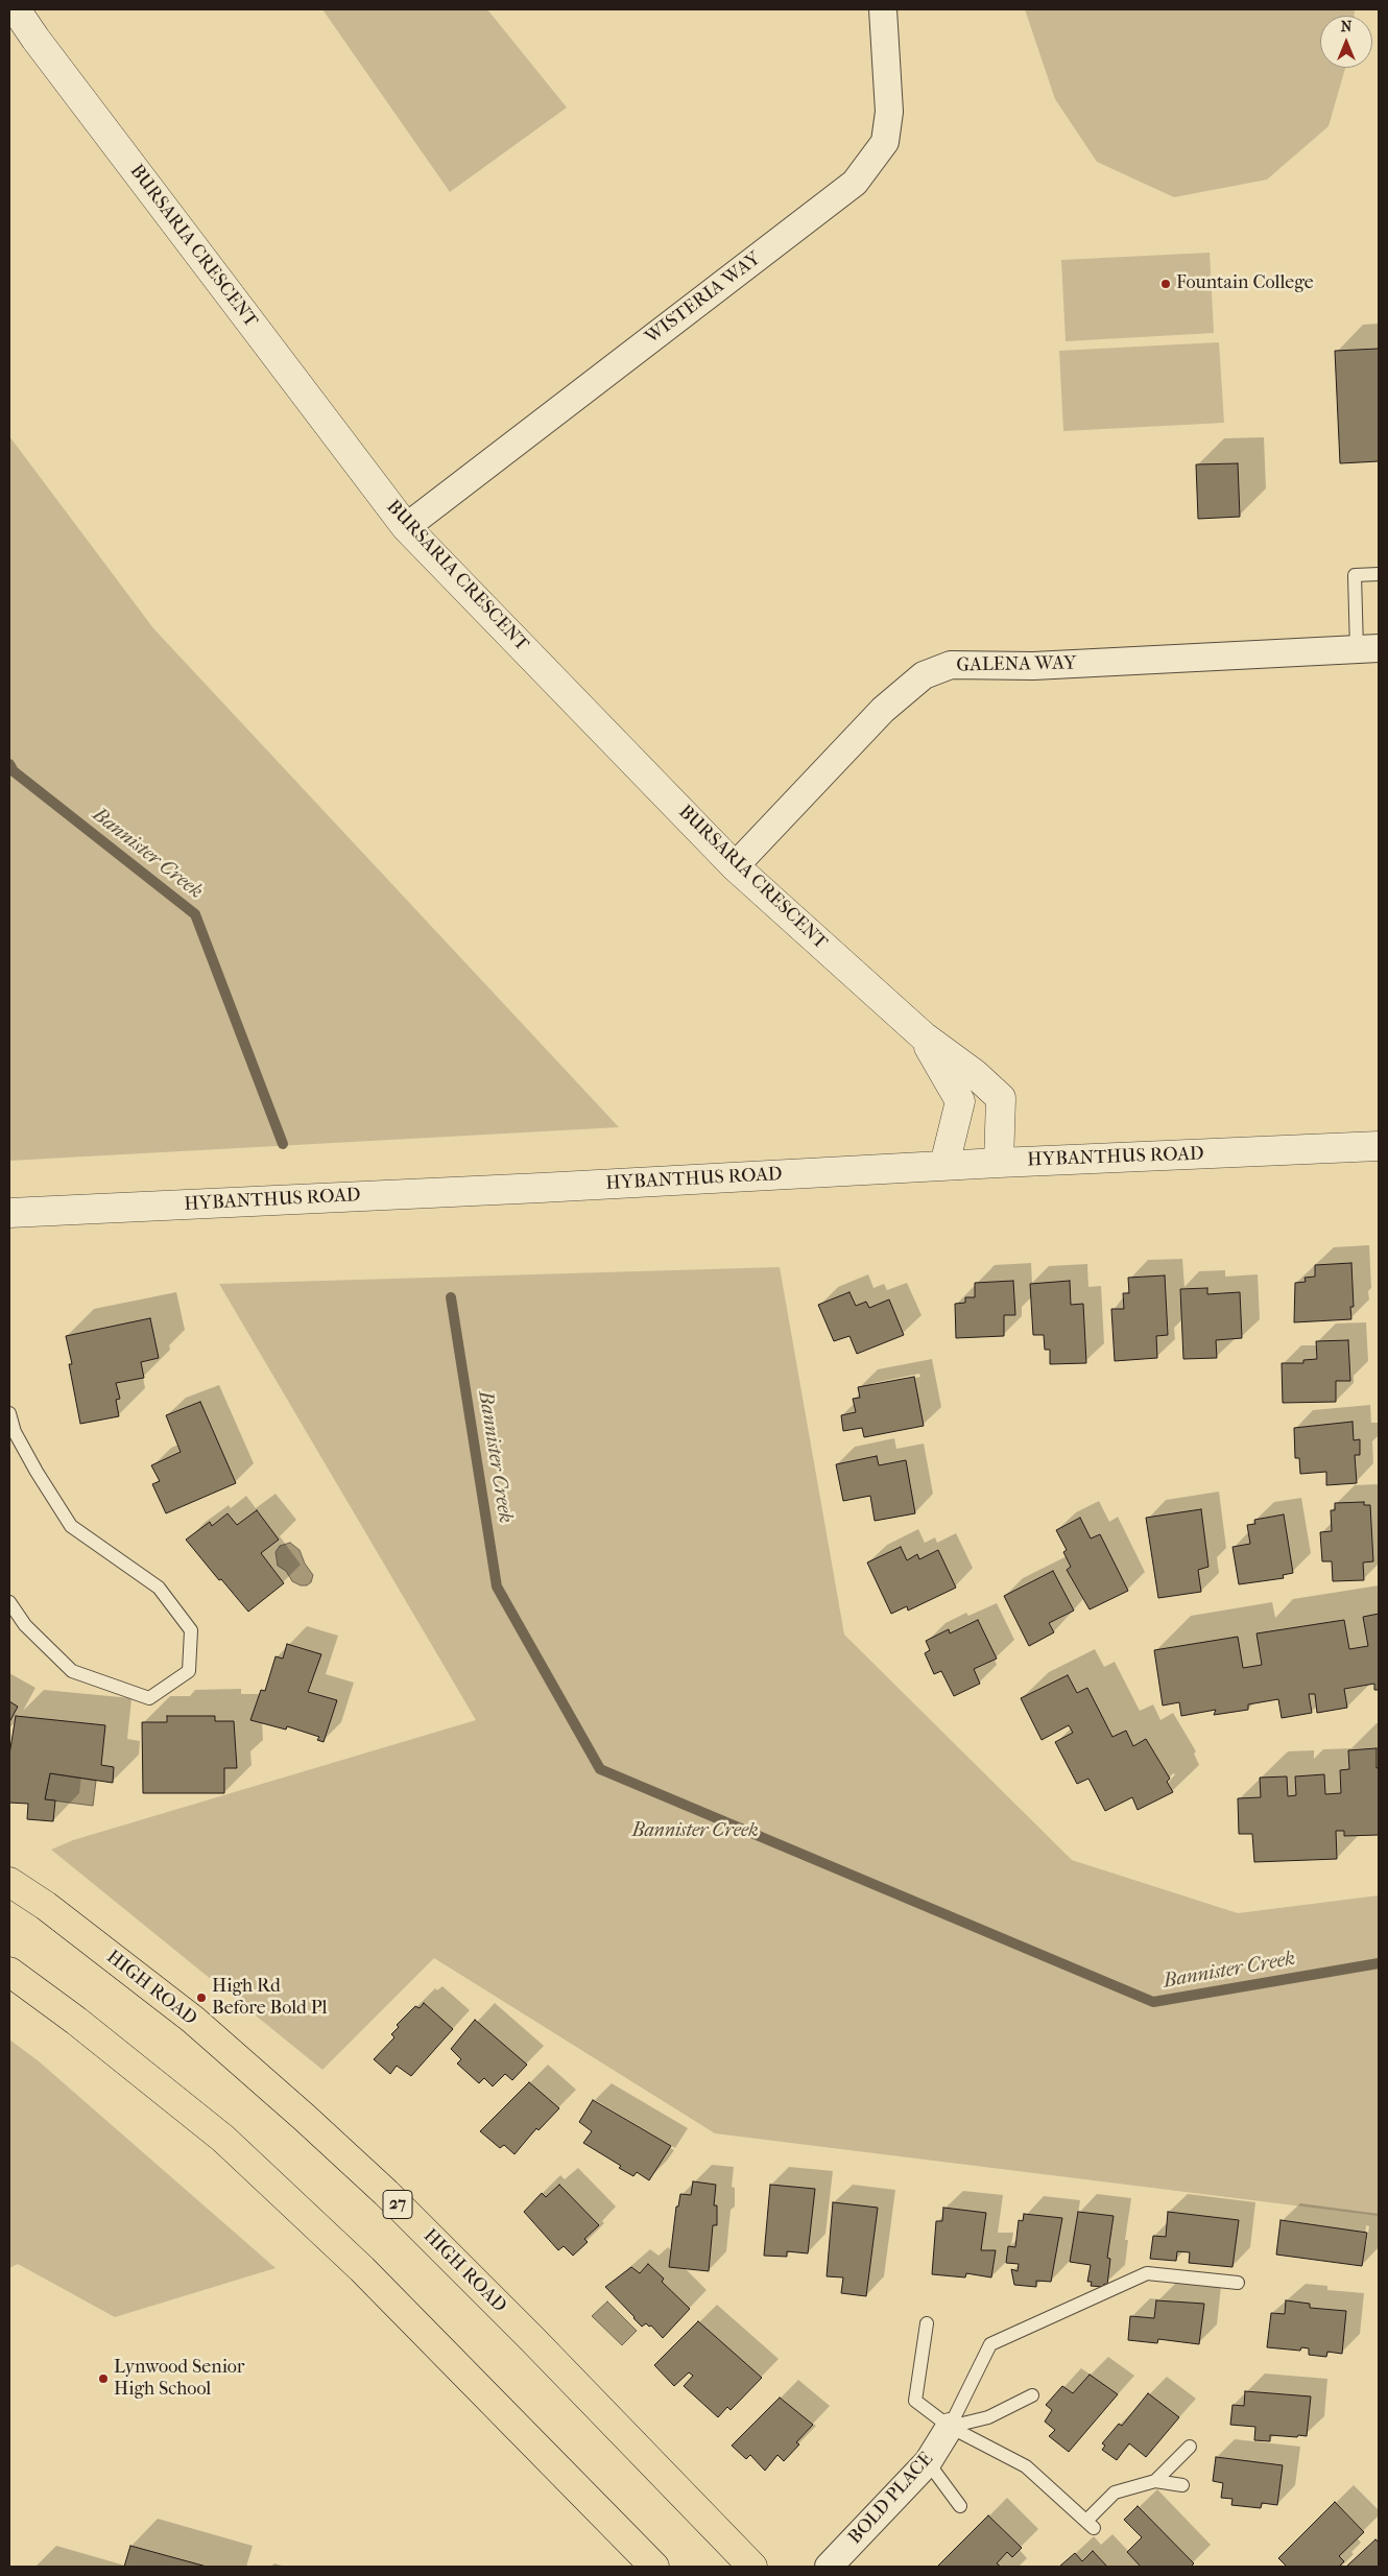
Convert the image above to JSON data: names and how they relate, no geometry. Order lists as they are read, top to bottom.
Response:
{
  "streets": {
    "main road": ["HIGH ROAD", "27"],
    "street": [
      "BURSARIA CRESCENT",
      "WISTERIA WAY",
      "GALENA WAY",
      "HYBANTHUS ROAD",
      "BOLD PLACE"
    ]
  },
  "crossings": [
    ["BURSARIA CRESCENT", "WISTERIA WAY"],
    ["BURSARIA CRESCENT", "GALENA WAY"],
    ["BURSARIA CRESCENT", "HYBANTHUS ROAD"]
  ],
  "water": ["Bannister Creek"],
  "parks": ["Bannister Creek"],
  "places": ["Fountain College", "High Rd Before Bold Pl", "Lynwood Senior High School"],
  "north": "top"
}
